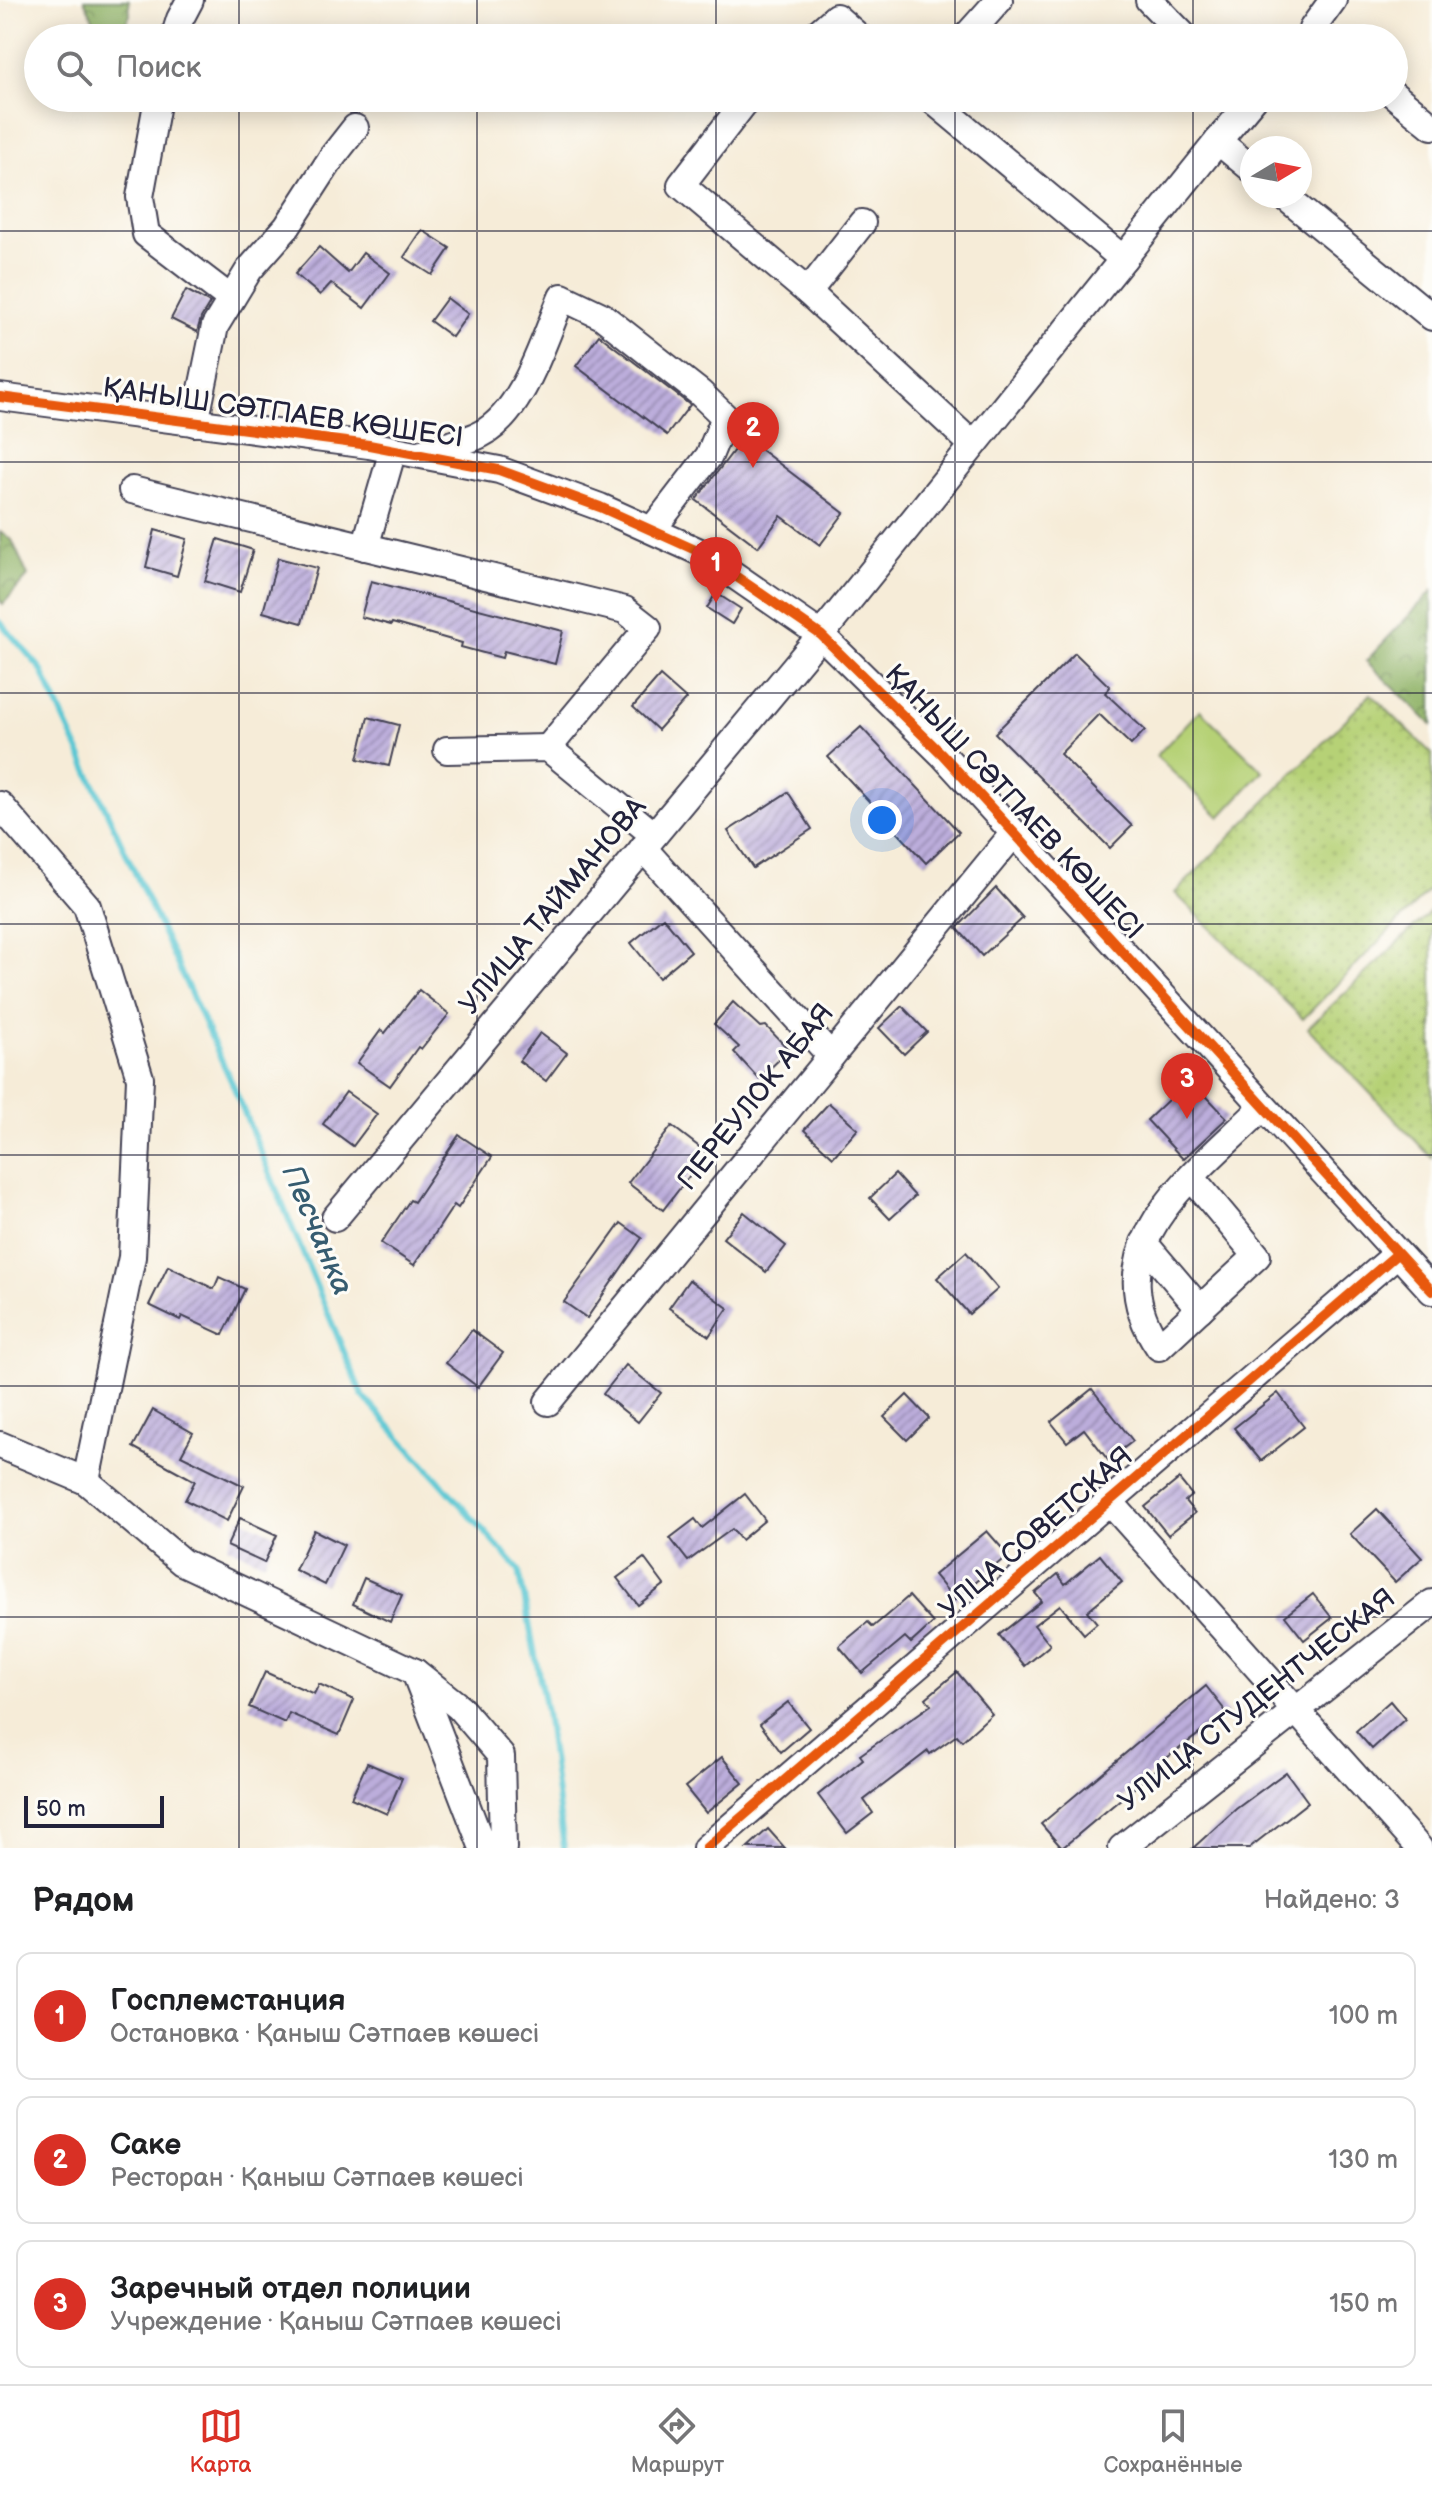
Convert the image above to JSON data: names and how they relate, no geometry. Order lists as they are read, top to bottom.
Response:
{
  "streets": {
    "street": [
      "ҚАНЫШ СӘТПАЕВ КӨШЕСІ",
      "УЛИЦА ТАЙМАНОВА",
      "ПЕРЕУЛОК АБАЯ",
      "УЛЦА СОВЕТСКАЯ",
      "УЛИЦА СТУДЕНТЧЕСКАЯ"
    ]
  },
  "crossings": [
    ["ҚАНЫШ СӘТПАЕВ КӨШЕСІ", "УЛИЦА ТАЙМАНОВА"],
    ["ҚАНЫШ СӘТПАЕВ КӨШЕСІ", "ПЕРЕУЛОК АБАЯ"],
    ["ҚАНЫШ СӘТПАЕВ КӨШЕСІ", "УЛЦА СОВЕТСКАЯ"]
  ],
  "water": ["Песчанка"],
  "scale_bar": "50 m",
  "north": "right",
  "page": {
    "search": "Поиск",
    "pins": ["2", "1", "3"],
    "scale": "50 m",
    "heading": ["Рядом", "Найдено: 3"],
    "list": [
      {
        "mark": "1",
        "name": "Госплемстанция",
        "note": "Остановка · Қаныш Сәтпаев көшесі",
        "value": "100 m"
      },
      {
        "mark": "2",
        "name": "Саке",
        "note": "Ресторан · Қаныш Сәтпаев көшесі",
        "value": "130 m"
      },
      {
        "mark": "3",
        "name": "Заречный отдел полиции",
        "note": "Учреждение · Қаныш Сәтпаев көшесі",
        "value": "150 m"
      }
    ],
    "nav": ["Карта", "Маршрут", "Сохранённые"]
  }
}
